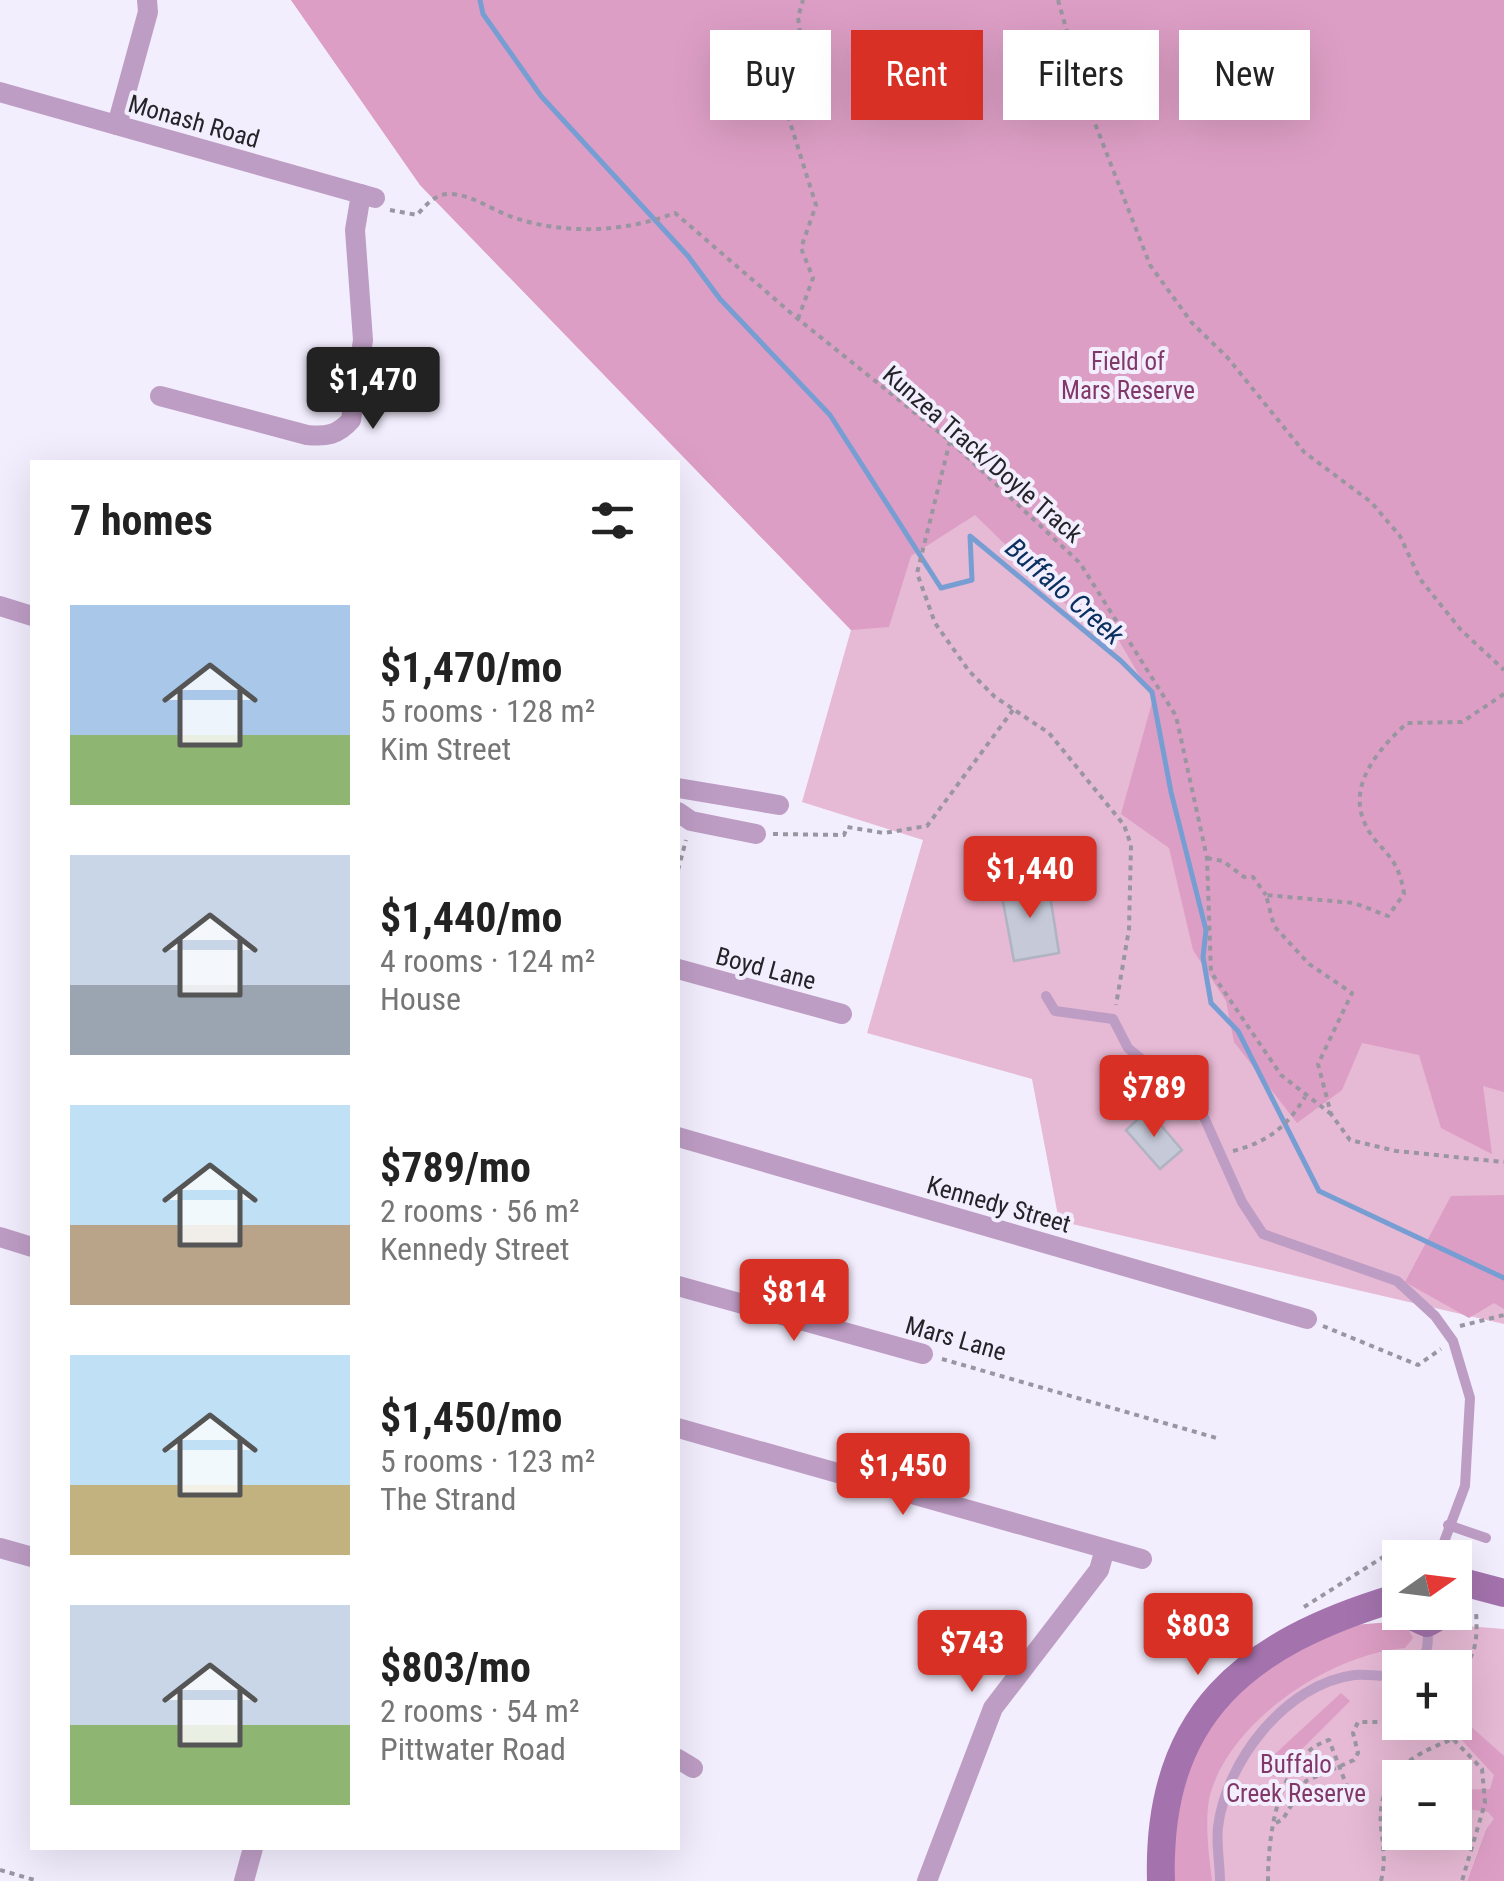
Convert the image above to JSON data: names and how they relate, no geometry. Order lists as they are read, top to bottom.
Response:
{
  "streets": {
    "street": [
      "Monash Road",
      "Boyd Lane",
      "Kennedy Street",
      "Mars Lane"
    ],
    "path": ["Kunzea Track/Doyle Track"]
  },
  "crossings": [
    ["Monash Road", "Kunzea Track/Doyle Track"]
  ],
  "water": ["Buffalo Creek"],
  "parks": ["Field of Mars Reserve", "Buffalo Creek Reserve"],
  "north": "right",
  "page": {
    "chip": [
      "Buy",
      "Rent",
      "Filters",
      "New"
    ],
    "price": [
      "$1,470",
      "$1,440",
      "$789",
      "$814",
      "$1,450",
      "$803",
      "$743"
    ],
    "heading": "7 homes",
    "list": [
      {
        "name": "$1,470/mo",
        "note": "5 rooms · 128 m² · Kim Street"
      },
      {
        "name": "$1,440/mo",
        "note": "4 rooms · 124 m² · House"
      },
      {
        "name": "$789/mo",
        "note": "2 rooms · 56 m² · Kennedy Street"
      },
      {
        "name": "$1,450/mo",
        "note": "5 rooms · 123 m² · The Strand"
      },
      {
        "name": "$803/mo",
        "note": "2 rooms · 54 m² · Pittwater Road"
      }
    ],
    "map_buttons": ["+", "−"]
  }
}
